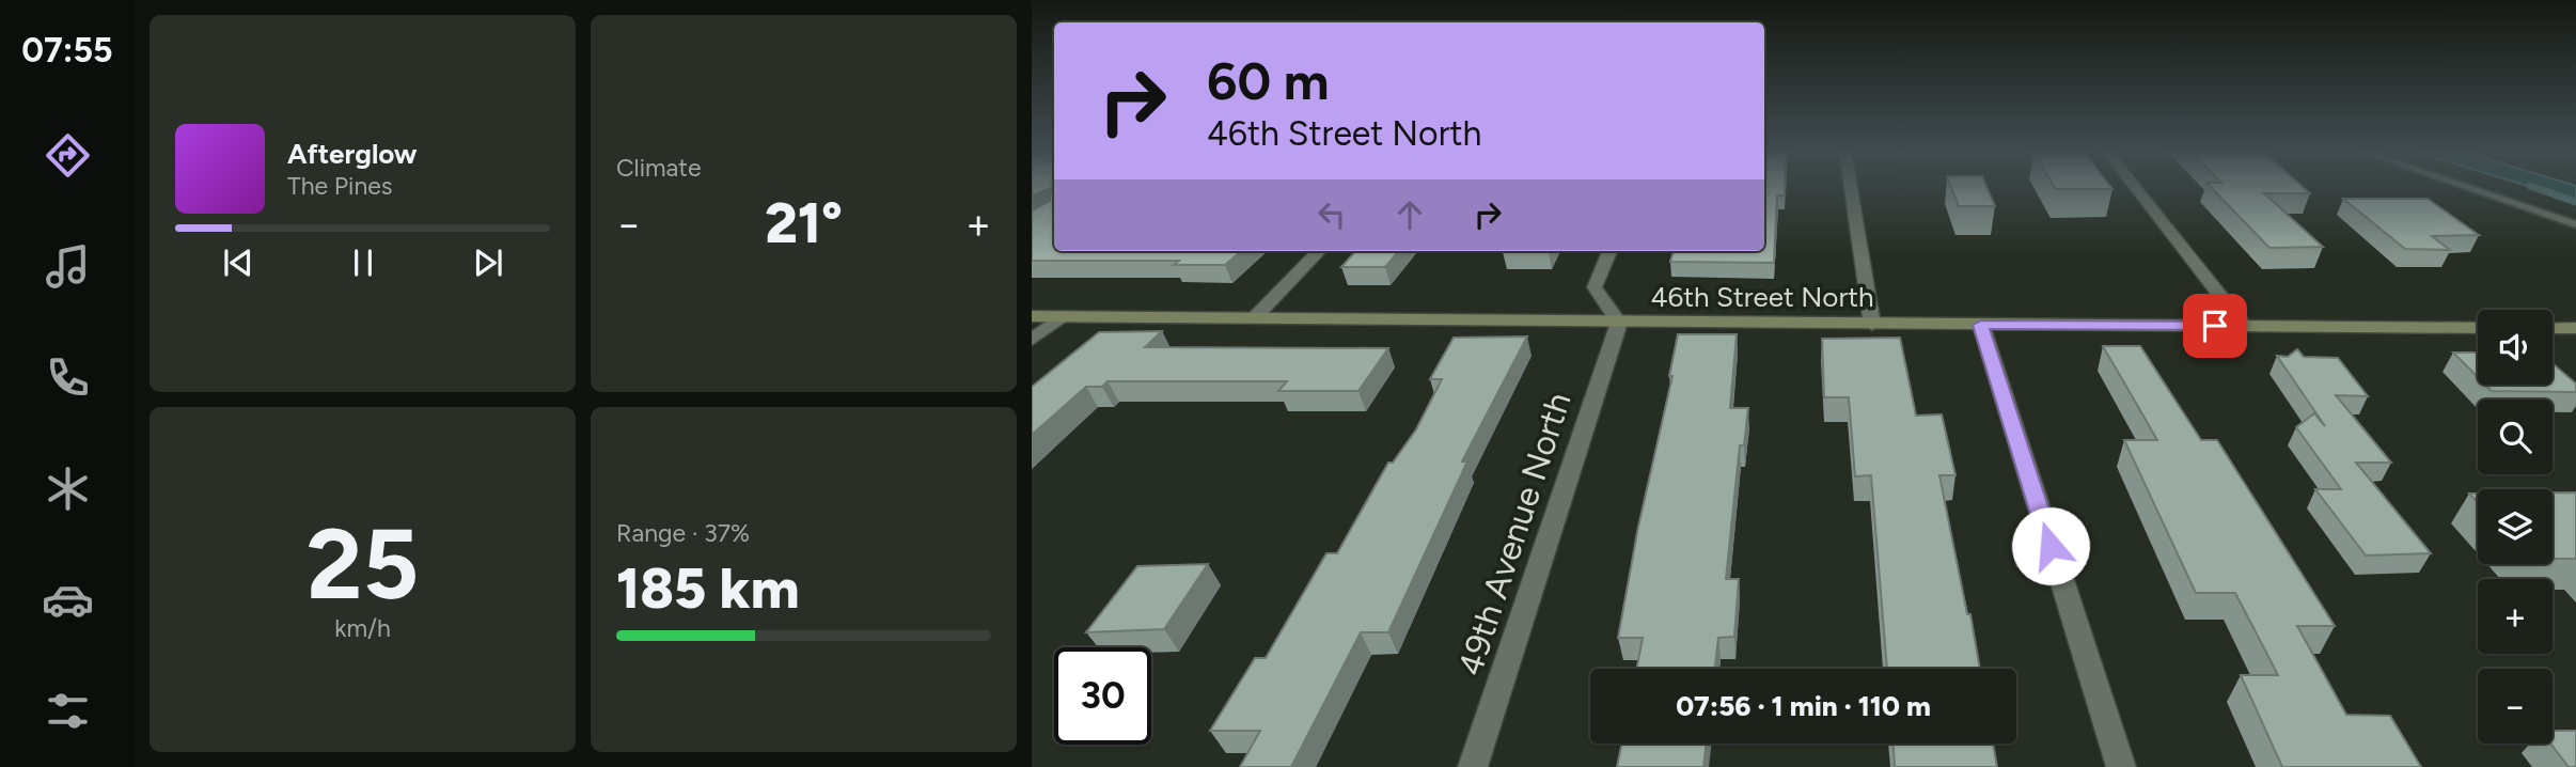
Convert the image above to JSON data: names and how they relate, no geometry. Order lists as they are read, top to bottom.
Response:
{
  "streets": {
    "street": ["46th Street North", "49th Avenue North"]
  },
  "crossings": [
    ["46th Street North", "49th Avenue North"]
  ],
  "page": {
    "tabs": "07:55",
    "tile": [
      "Climate",
      ["25", "km/h"],
      ["Range · 37%", "185 km"]
    ],
    "turn": ["60 m", "46th Street North"],
    "song": ["Afterglow", "The Pines"],
    "heat": ["−", "21°", "+"],
    "map_buttons": ["+", "−"],
    "limit": "30",
    "trip": "07:56 · 1 min · 110 m"
  }
}
